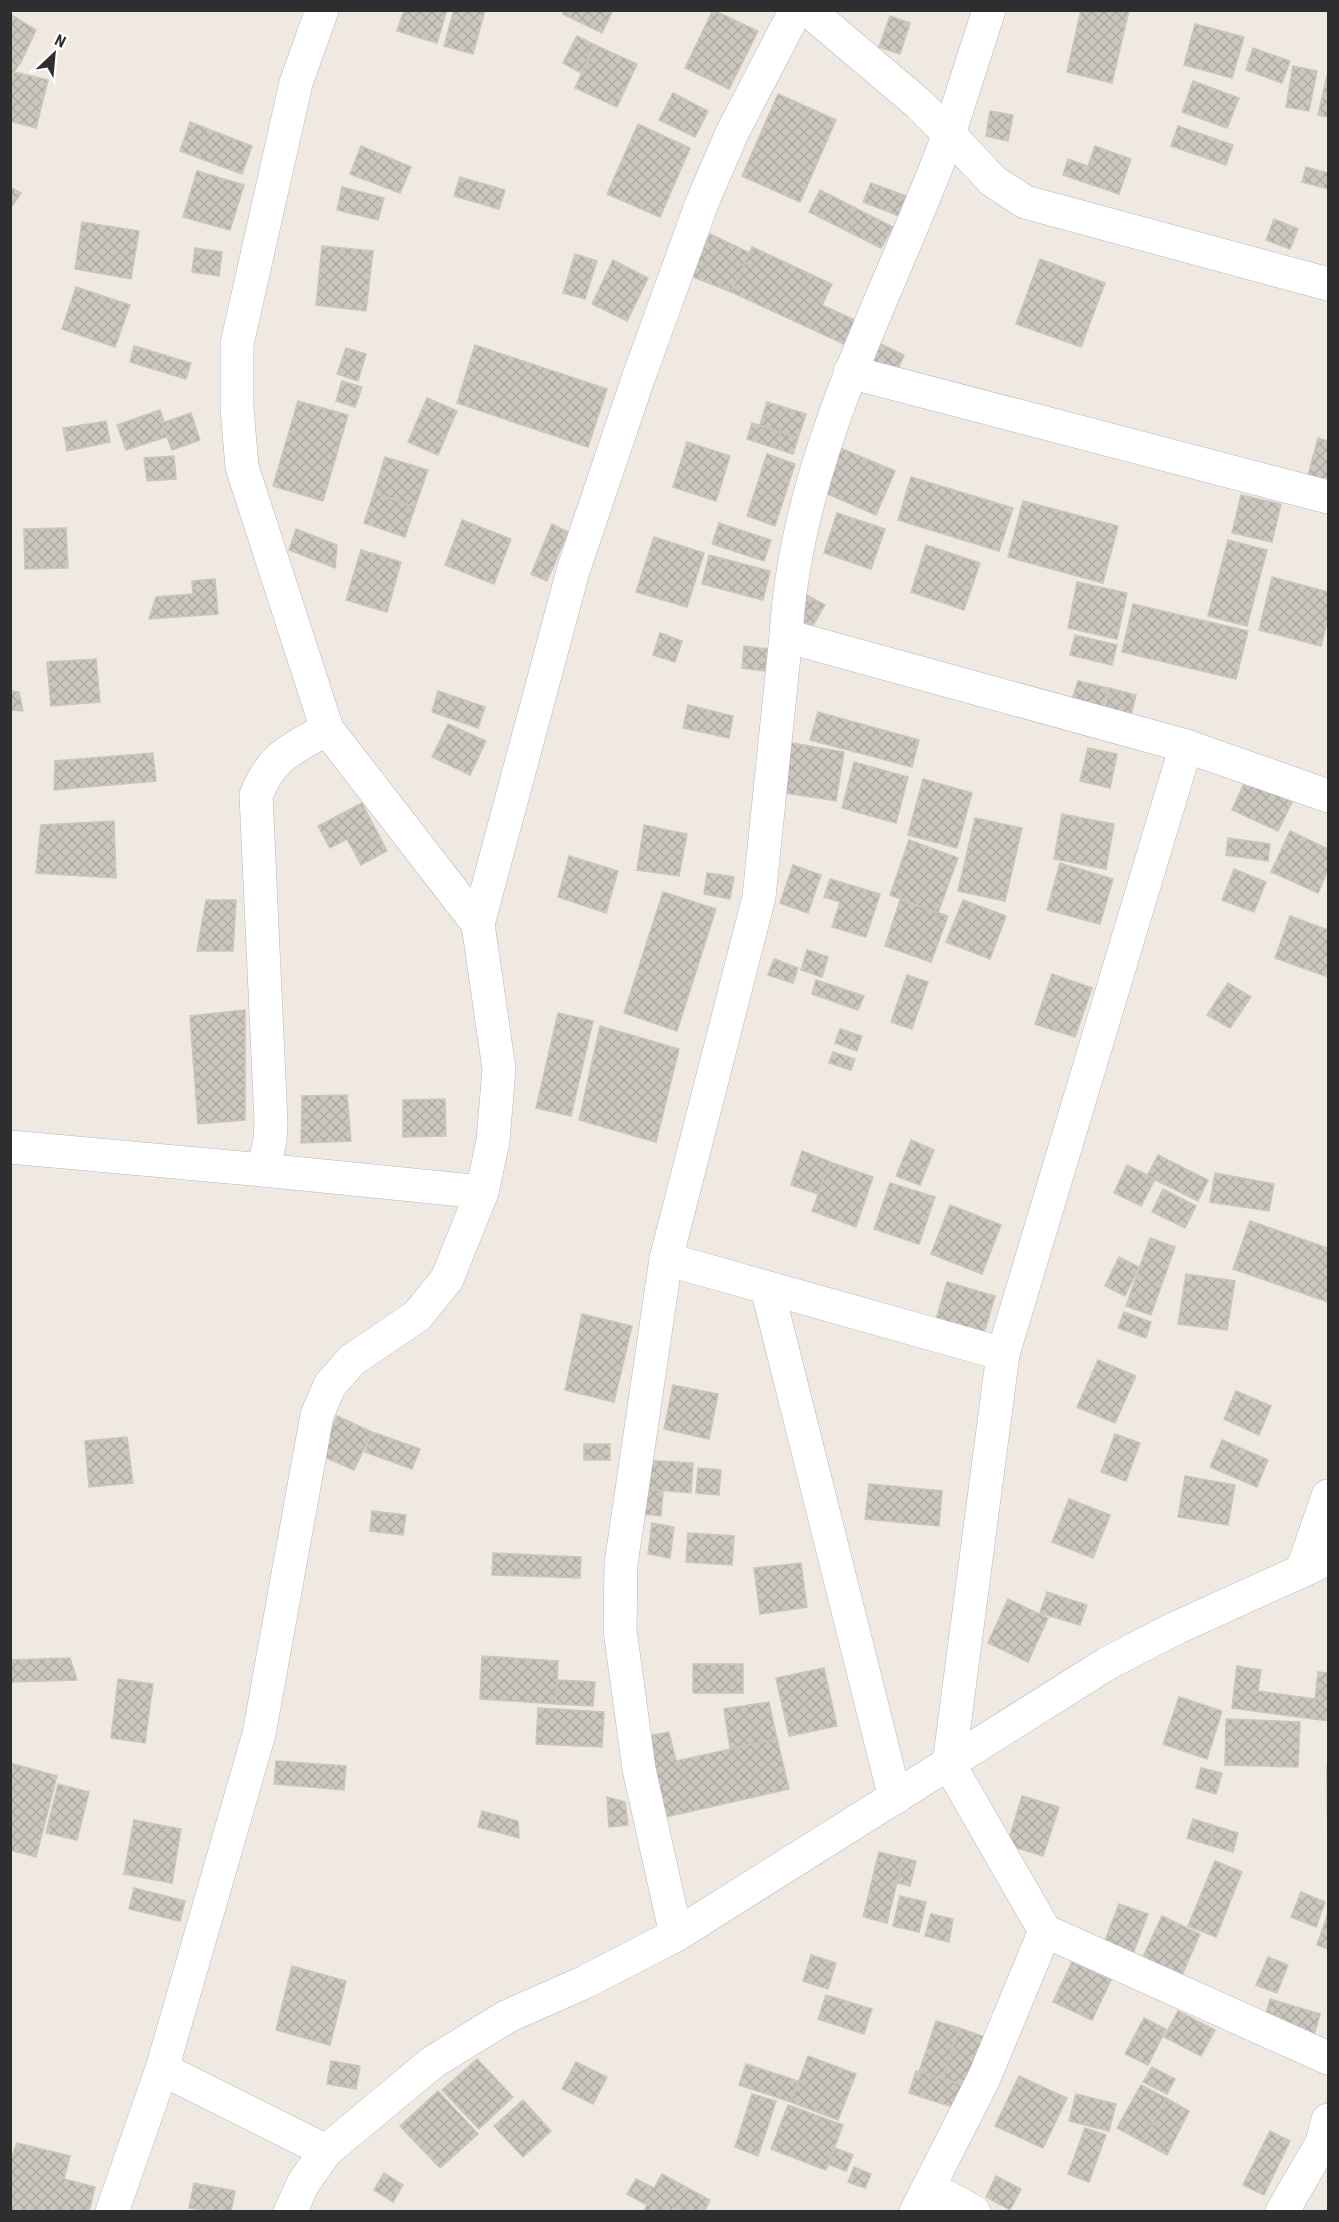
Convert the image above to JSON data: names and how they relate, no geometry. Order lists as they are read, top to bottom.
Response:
{
  "north": "top right"
}
